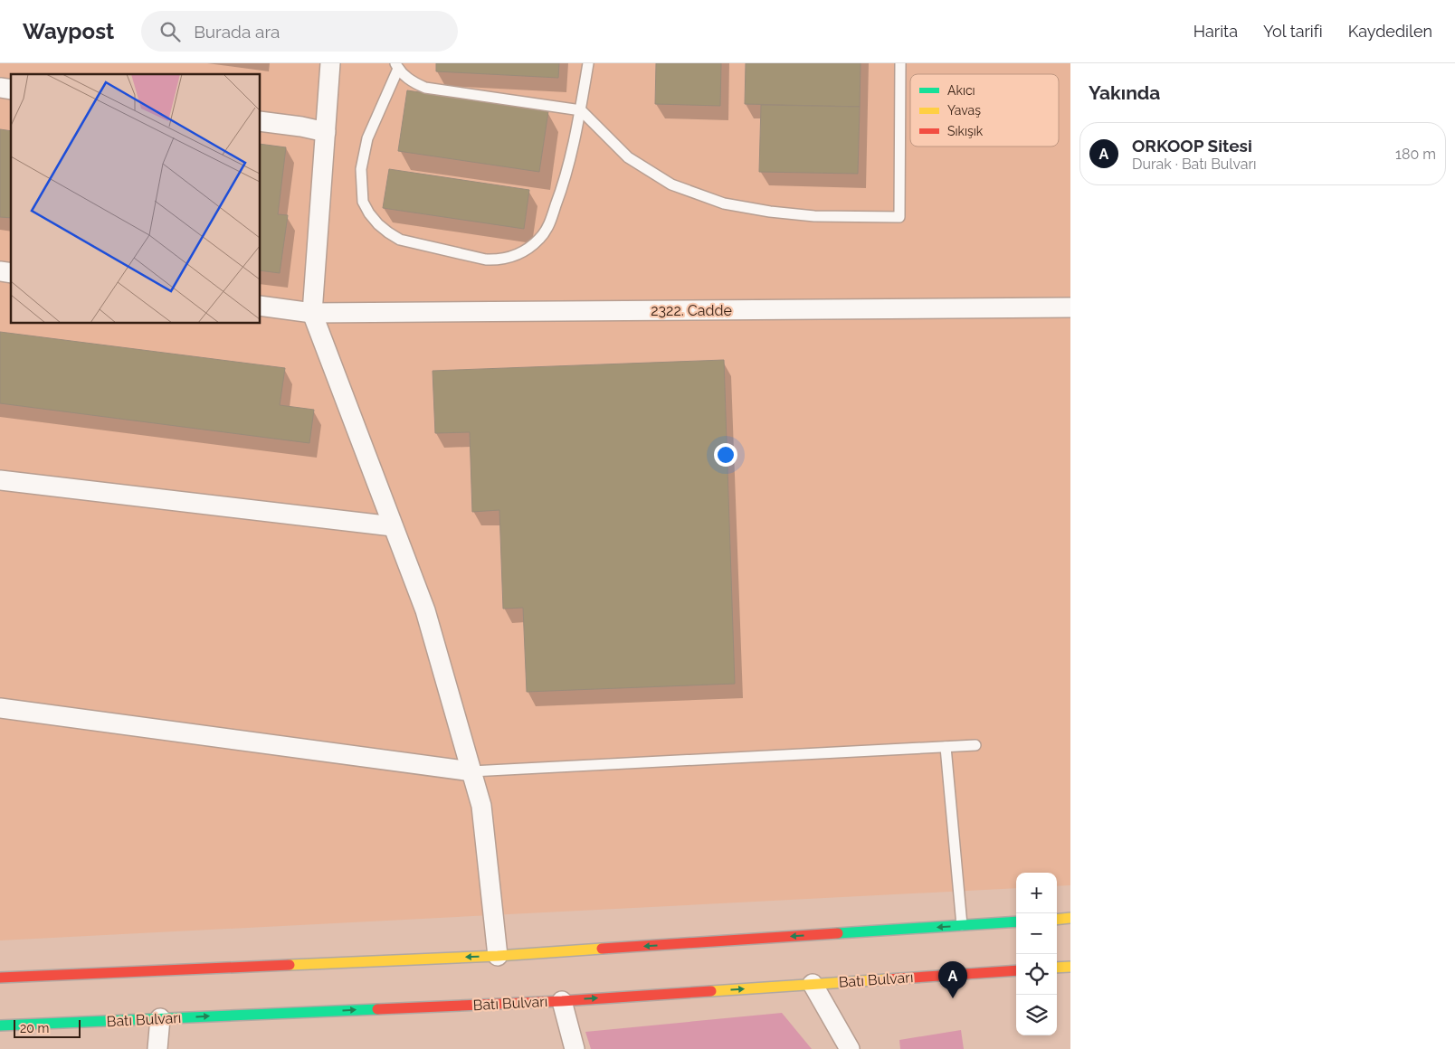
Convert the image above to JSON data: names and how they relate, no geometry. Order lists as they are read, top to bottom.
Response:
{
  "streets": {
    "main road": ["Batı Bulvarı"],
    "street": ["2322. Cadde"]
  },
  "legend": ["Akıcı", "Yavaş", "Sıkışık"],
  "scale_bar": "20 m",
  "page": {
    "header": "Waypost",
    "search": "Burada ara",
    "nav": ["Harita", "Yol tarifi", "Kaydedilen"],
    "heading": "Yakında",
    "list": [
      {
        "mark": "A",
        "name": "ORKOOP Sitesi",
        "note": "Durak · Batı Bulvarı",
        "value": "180 m"
      }
    ],
    "map_buttons": ["+", "−"],
    "pins": "A",
    "scale": "20 m"
  }
}
